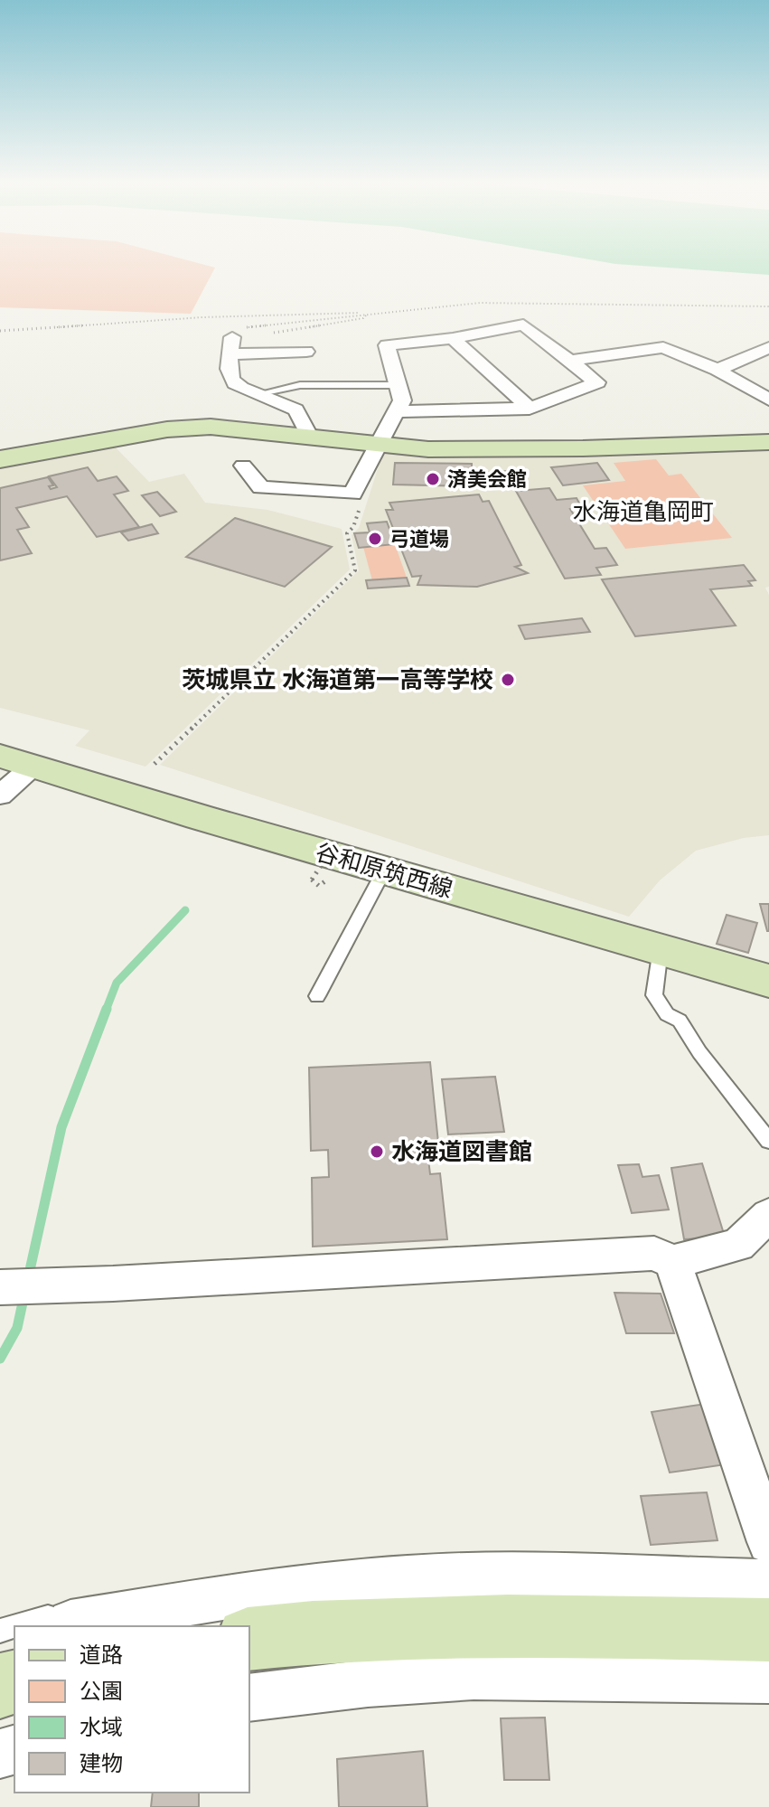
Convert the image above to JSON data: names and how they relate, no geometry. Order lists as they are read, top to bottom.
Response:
{
  "streets": {
    "street": ["谷和原筑西線"]
  },
  "districts": ["水海道亀岡町"],
  "places": [
    "済美会館",
    "弓道場",
    "茨城県立 水海道第一高等学校",
    "水海道図書館"
  ],
  "legend": [
    "道路",
    "公園",
    "水域",
    "建物"
  ]
}
